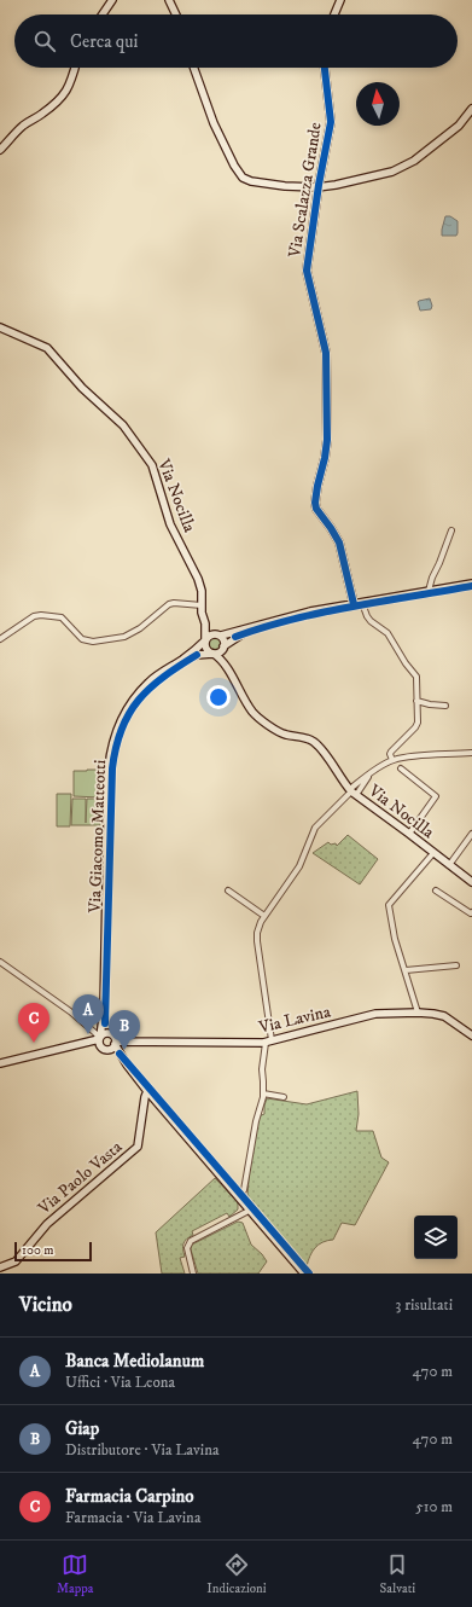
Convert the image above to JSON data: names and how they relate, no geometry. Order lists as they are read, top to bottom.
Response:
{
  "streets": {
    "street": [
      "Via Scalazza Grande",
      "Via Nocilla",
      "Via Giacomo Matteotti",
      "Via Lavina",
      "Via Paolo Vasta"
    ]
  },
  "scale_bar": "100 m",
  "north": "top",
  "page": {
    "search": "Cerca qui",
    "pins": ["A", "C", "B"],
    "scale": "100 m",
    "heading": ["Vicino", "3 risultati"],
    "list": [
      {
        "mark": "A",
        "name": "Banca Mediolanum",
        "note": "Uffici · Via Leona",
        "value": "470 m"
      },
      {
        "mark": "B",
        "name": "Giap",
        "note": "Distributore · Via Lavina",
        "value": "470 m"
      },
      {
        "mark": "C",
        "name": "Farmacia Carpino",
        "note": "Farmacia · Via Lavina",
        "value": "510 m"
      }
    ],
    "nav": ["Mappa", "Indicazioni", "Salvati"]
  }
}
